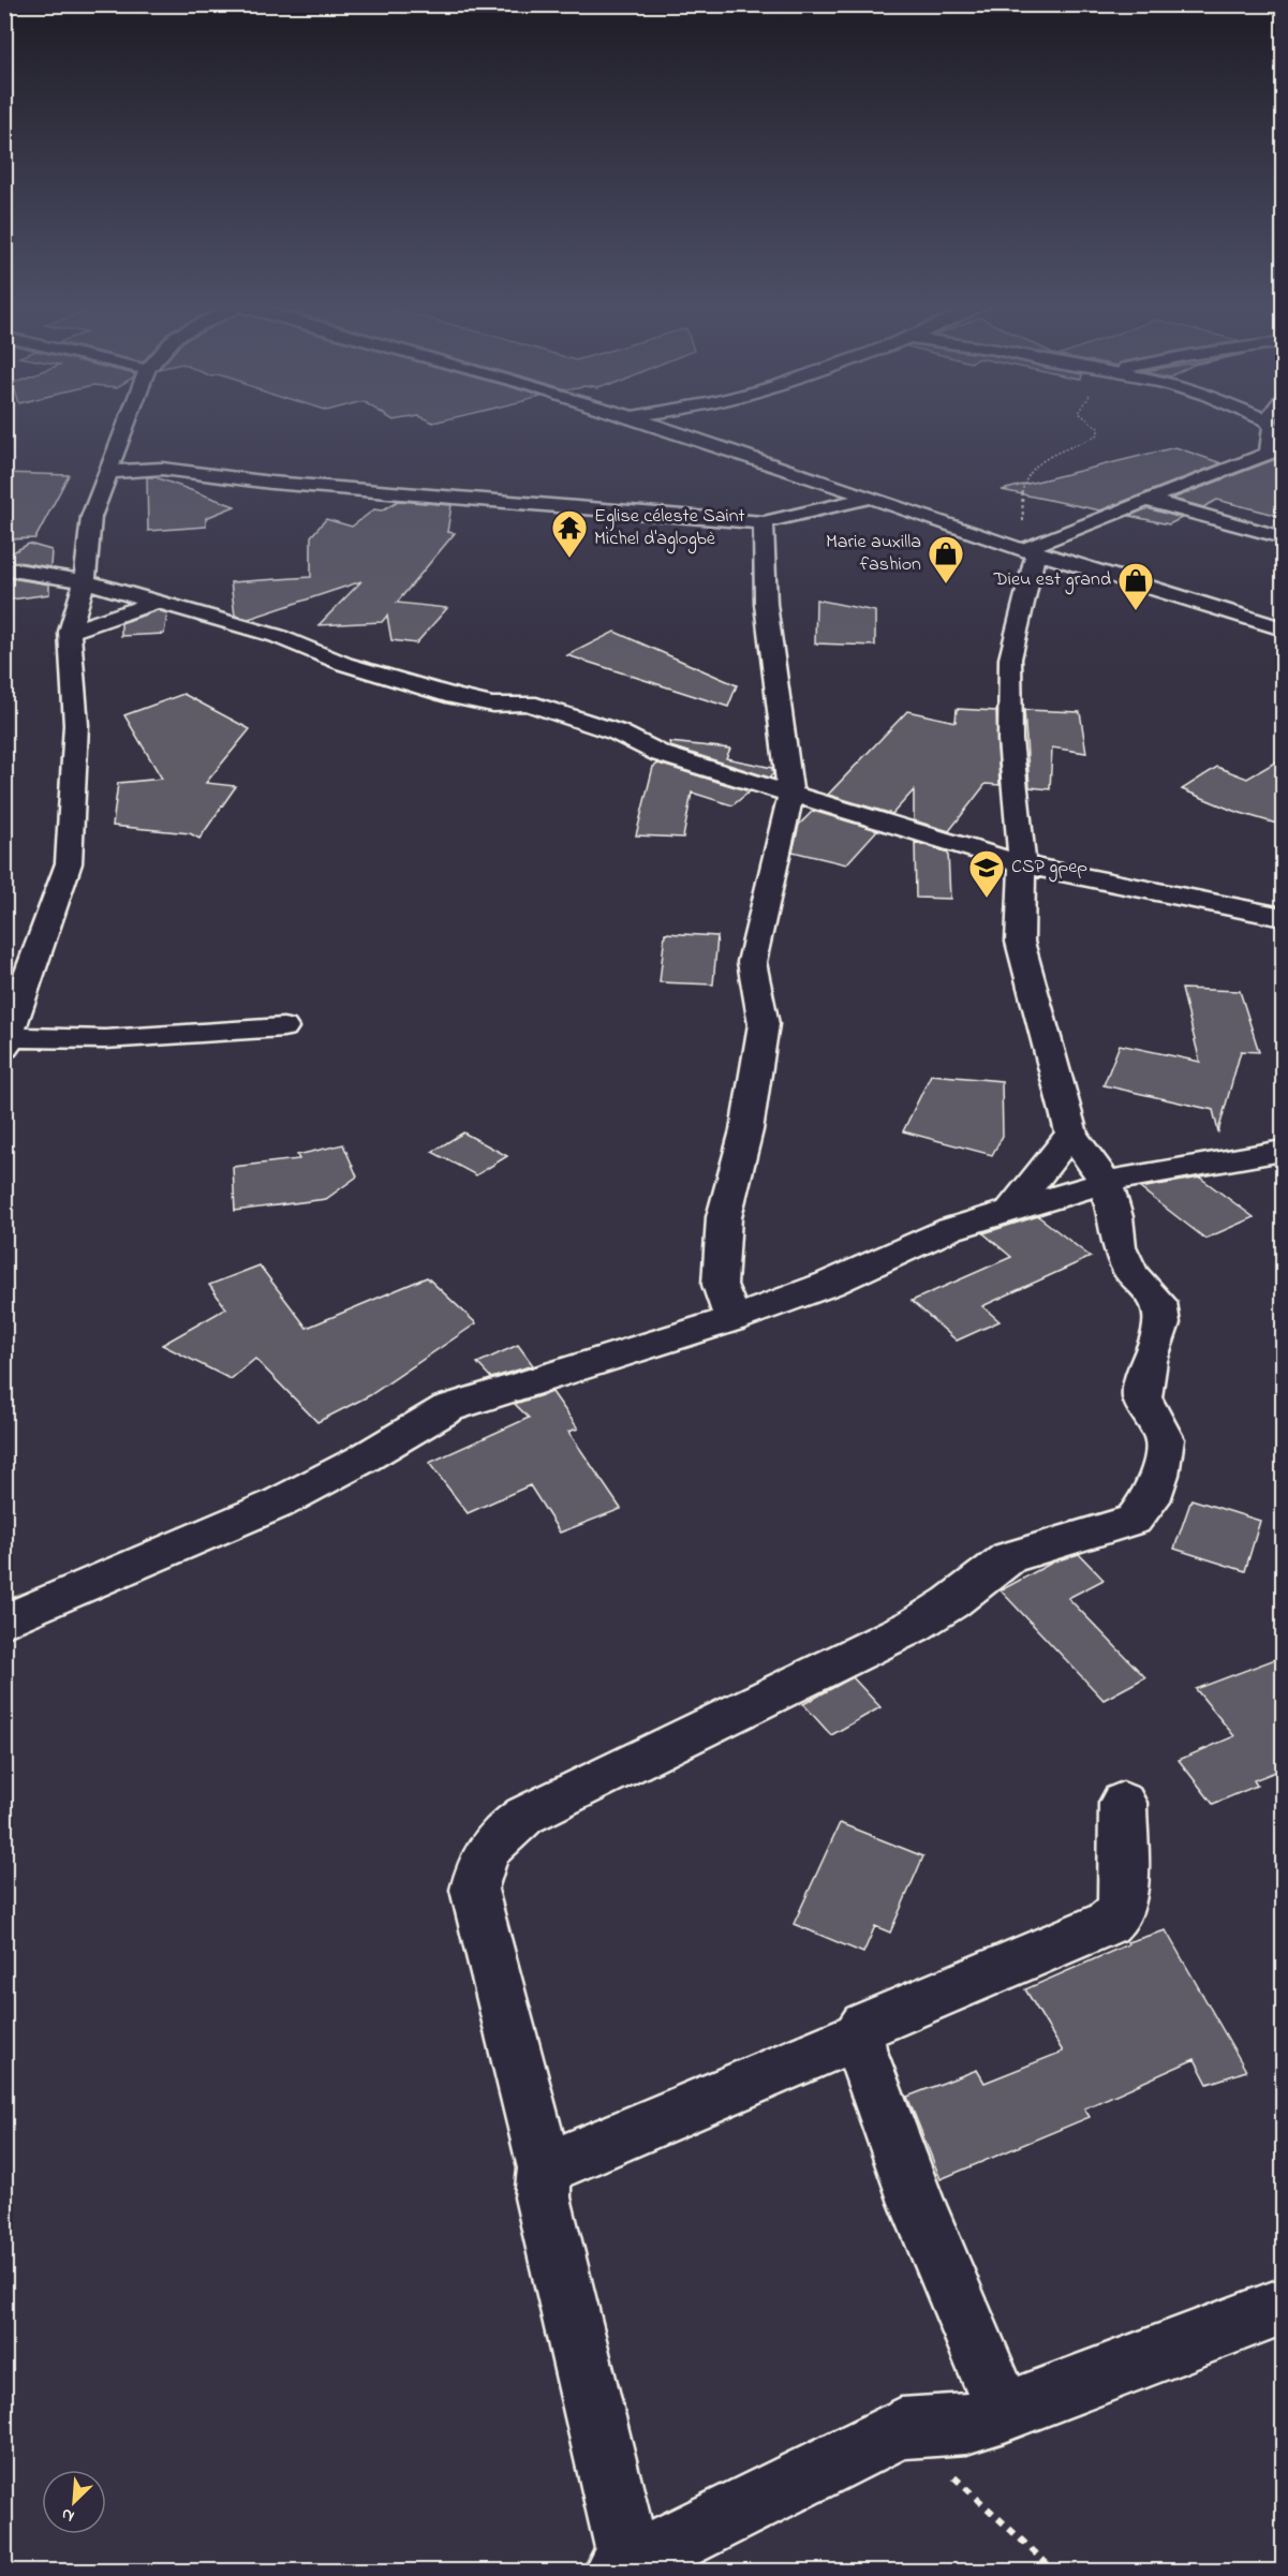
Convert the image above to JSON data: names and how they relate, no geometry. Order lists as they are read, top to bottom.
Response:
{
  "places": {
    "temple": ["Eglise céleste Saint Michel d'aglogbè"],
    "shop": ["Marie auxilla fashion", "Dieu est grand"],
    "school or university": ["CSP gpep"]
  },
  "north": "bottom left"
}
